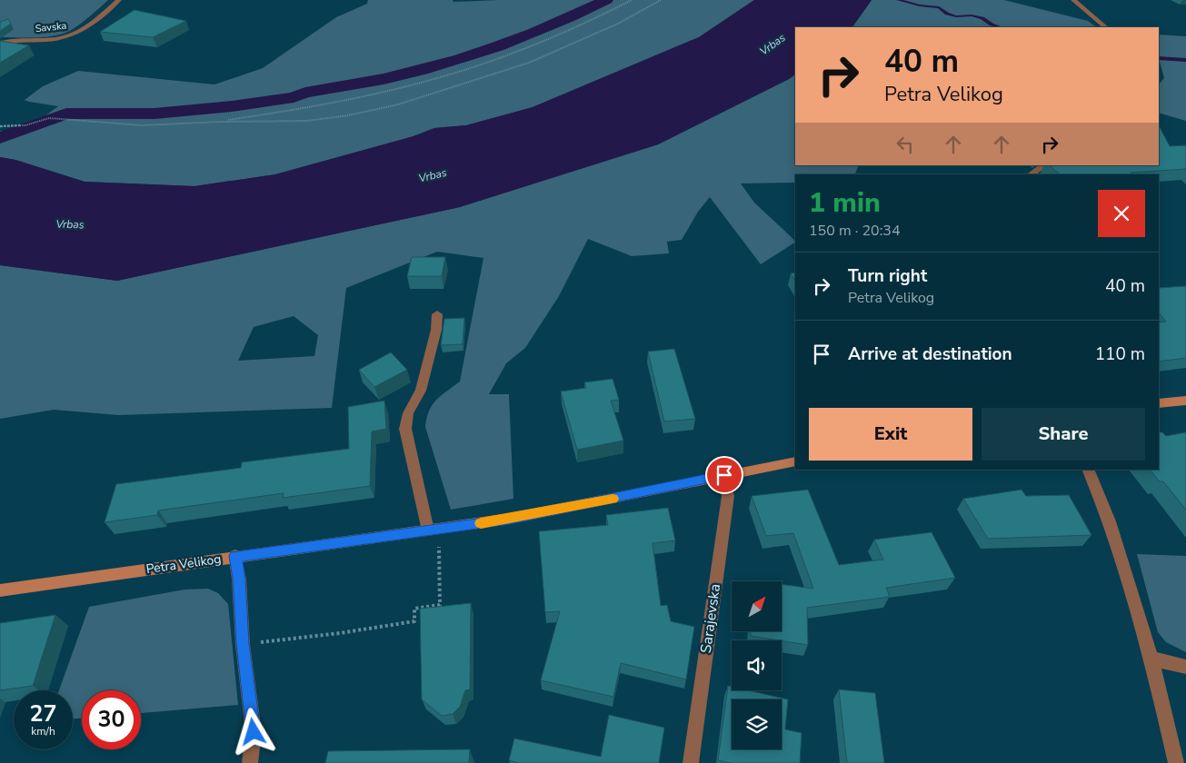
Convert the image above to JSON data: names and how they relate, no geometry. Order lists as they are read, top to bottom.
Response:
{
  "streets": {
    "street": ["Savska", "Petra Velikog", "Sarajevska"]
  },
  "crossings": [
    ["Petra Velikog", "Sarajevska"]
  ],
  "water": ["Vrbas"],
  "north": "top right",
  "page": {
    "turn": ["40 m", "Petra Velikog"],
    "heading": ["1 min", "150 m · 20:34"],
    "list": [
      {
        "name": "Turn right",
        "note": "Petra Velikog",
        "value": "40 m"
      },
      {
        "name": "Arrive at destination",
        "value": "110 m"
      }
    ],
    "buttons": ["Exit", "Share"],
    "speed": "27 km/h",
    "limit": "30"
  }
}
